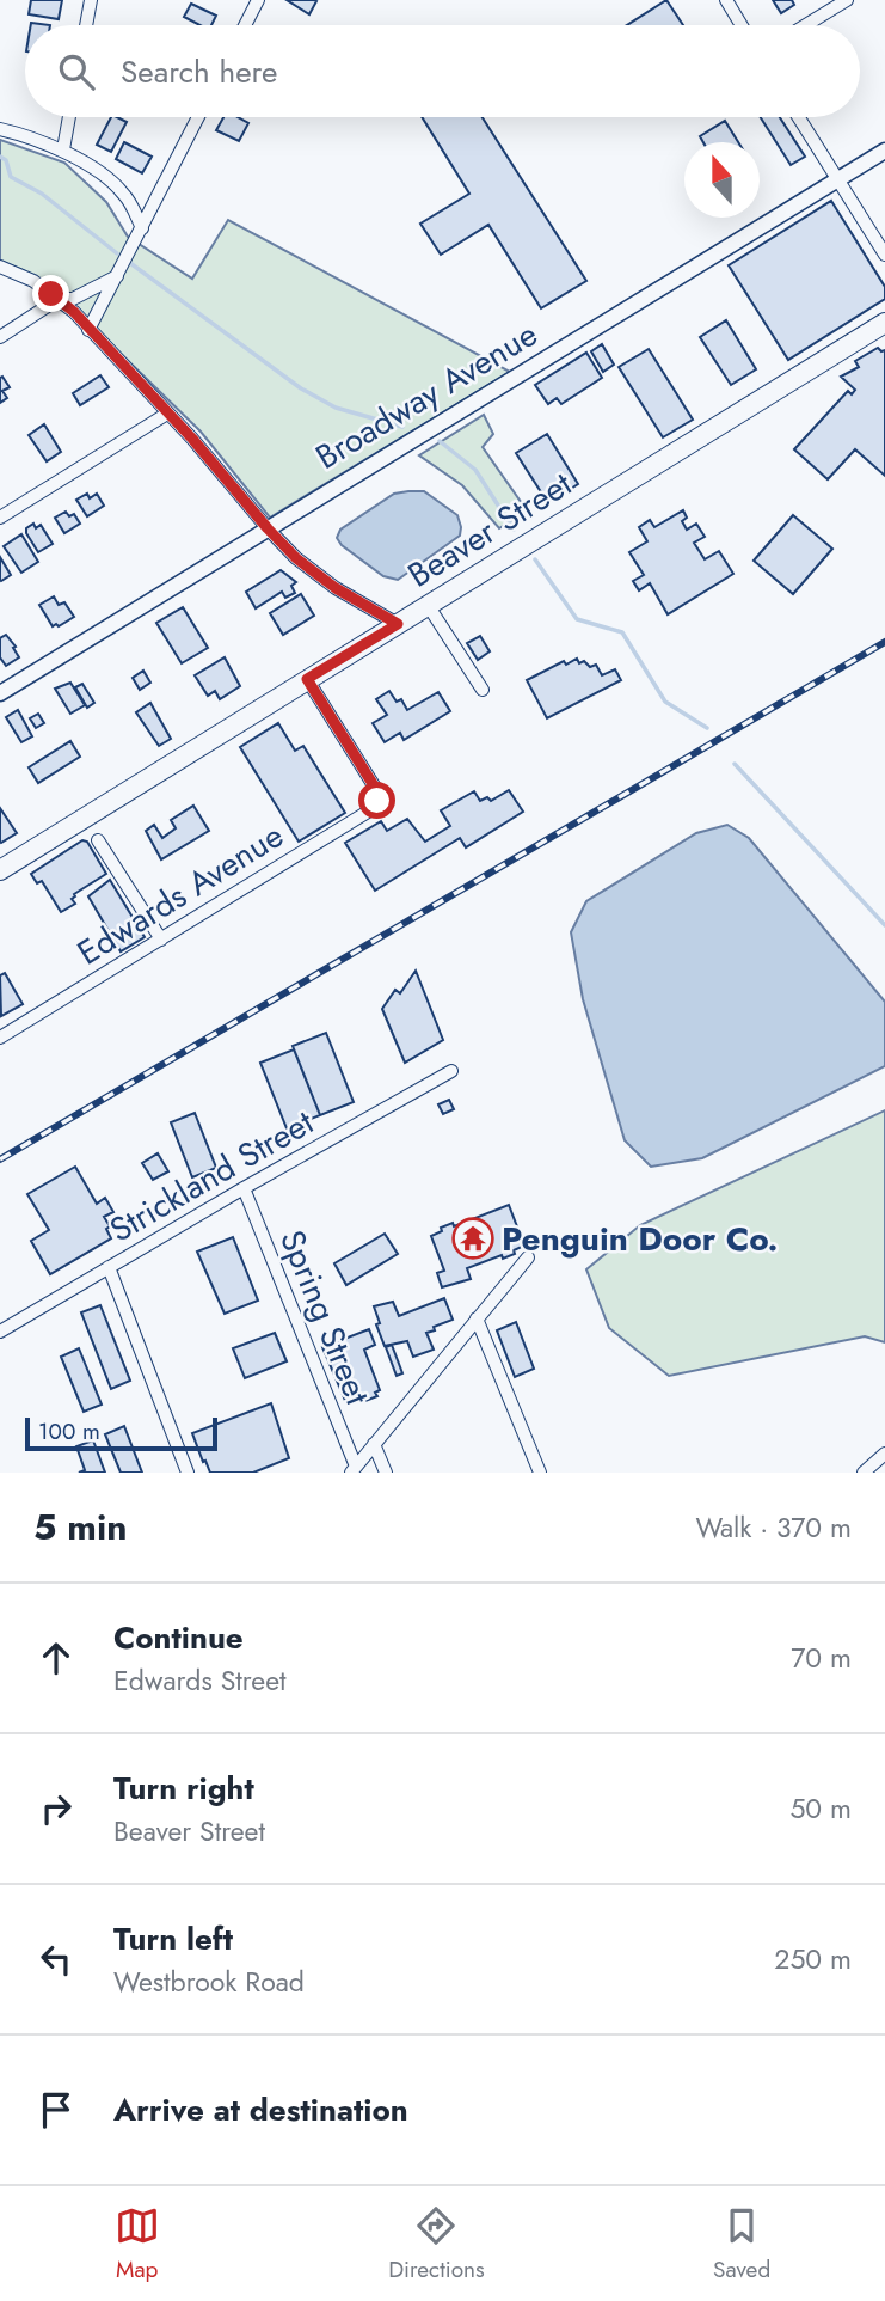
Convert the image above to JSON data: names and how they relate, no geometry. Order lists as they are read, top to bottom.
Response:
{
  "streets": {
    "main road": ["Beaver Street"],
    "street": [
      "Broadway Avenue",
      "Edwards Avenue",
      "Strickland Street",
      "Spring Street"
    ]
  },
  "crossings": [
    ["Beaver Street", "Edwards Avenue"],
    ["Strickland Street", "Spring Street"]
  ],
  "places": {
    "temple": ["Penguin Door Co."]
  },
  "scale_bar": "100 m",
  "north": "top",
  "page": {
    "search": "Search here",
    "scale": "100 m",
    "heading": ["5 min", "Walk · 370 m"],
    "list": [
      ["Continue", "Edwards Street", "70 m"],
      ["Turn right", "Beaver Street", "50 m"],
      ["Turn left", "Westbrook Road", "250 m"],
      "Arrive at destination"
    ],
    "nav": ["Map", "Directions", "Saved"]
  }
}
